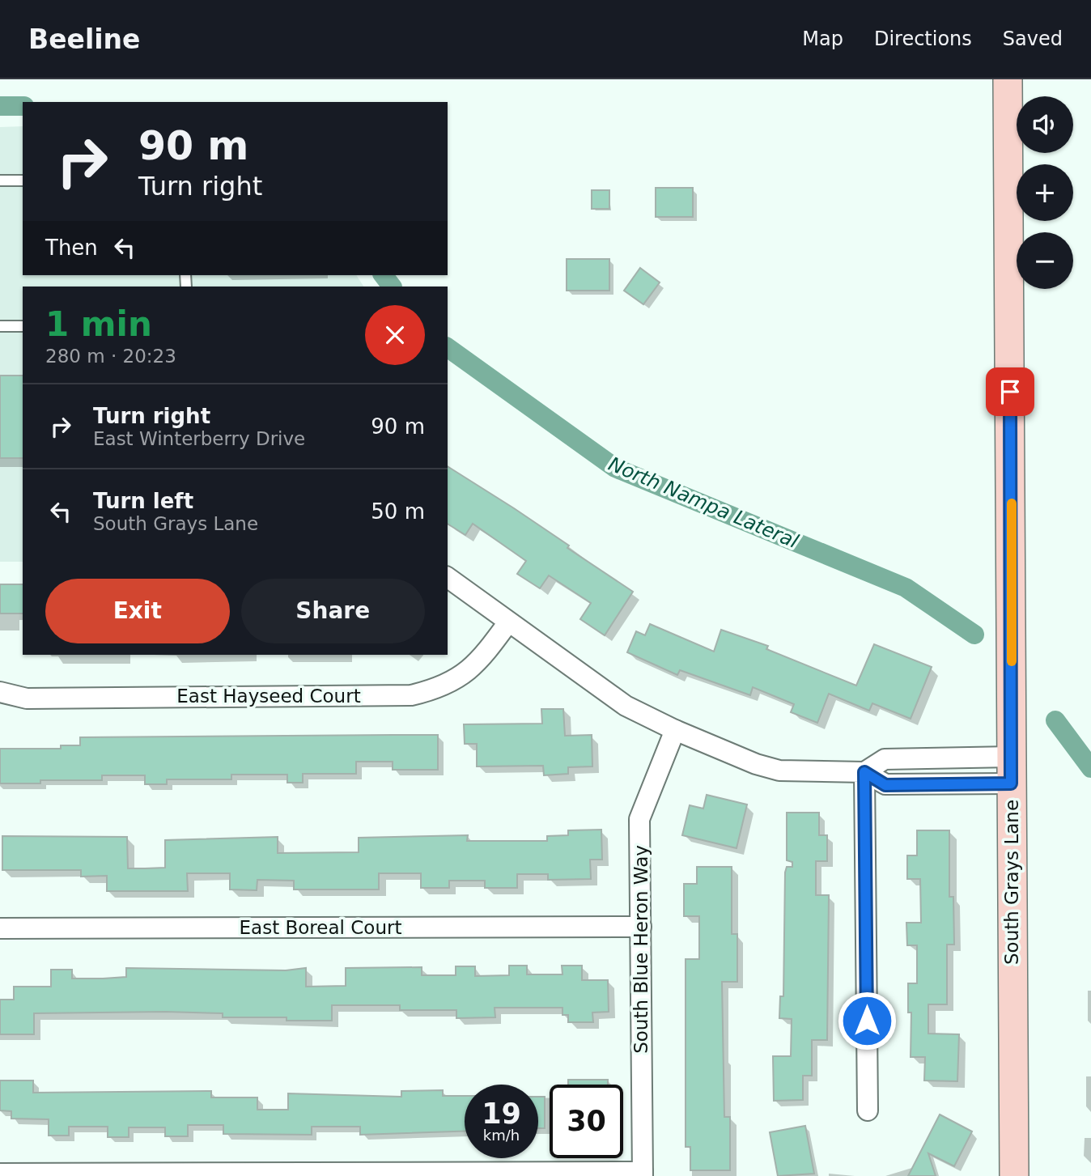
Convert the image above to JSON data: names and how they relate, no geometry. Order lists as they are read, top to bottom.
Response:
{
  "streets": {
    "street": [
      "East Hayseed Court",
      "South Grays Lane",
      "East Boreal Court",
      "South Blue Heron Way"
    ]
  },
  "crossings": [
    ["East Boreal Court", "South Blue Heron Way"]
  ],
  "water": ["North Nampa Lateral"],
  "page": {
    "header": "Beeline",
    "nav": ["Map", "Directions", "Saved"],
    "map_buttons": ["+", "−"],
    "turn": ["90 m", "Turn right"],
    "then": "Then",
    "heading": ["1 min", "280 m · 20:23"],
    "list": [
      {
        "name": "Turn right",
        "note": "East Winterberry Drive",
        "value": "90 m"
      },
      {
        "name": "Turn left",
        "note": "South Grays Lane",
        "value": "50 m"
      }
    ],
    "buttons": ["Exit", "Share"],
    "speed": "19 km/h",
    "limit": "30"
  }
}
